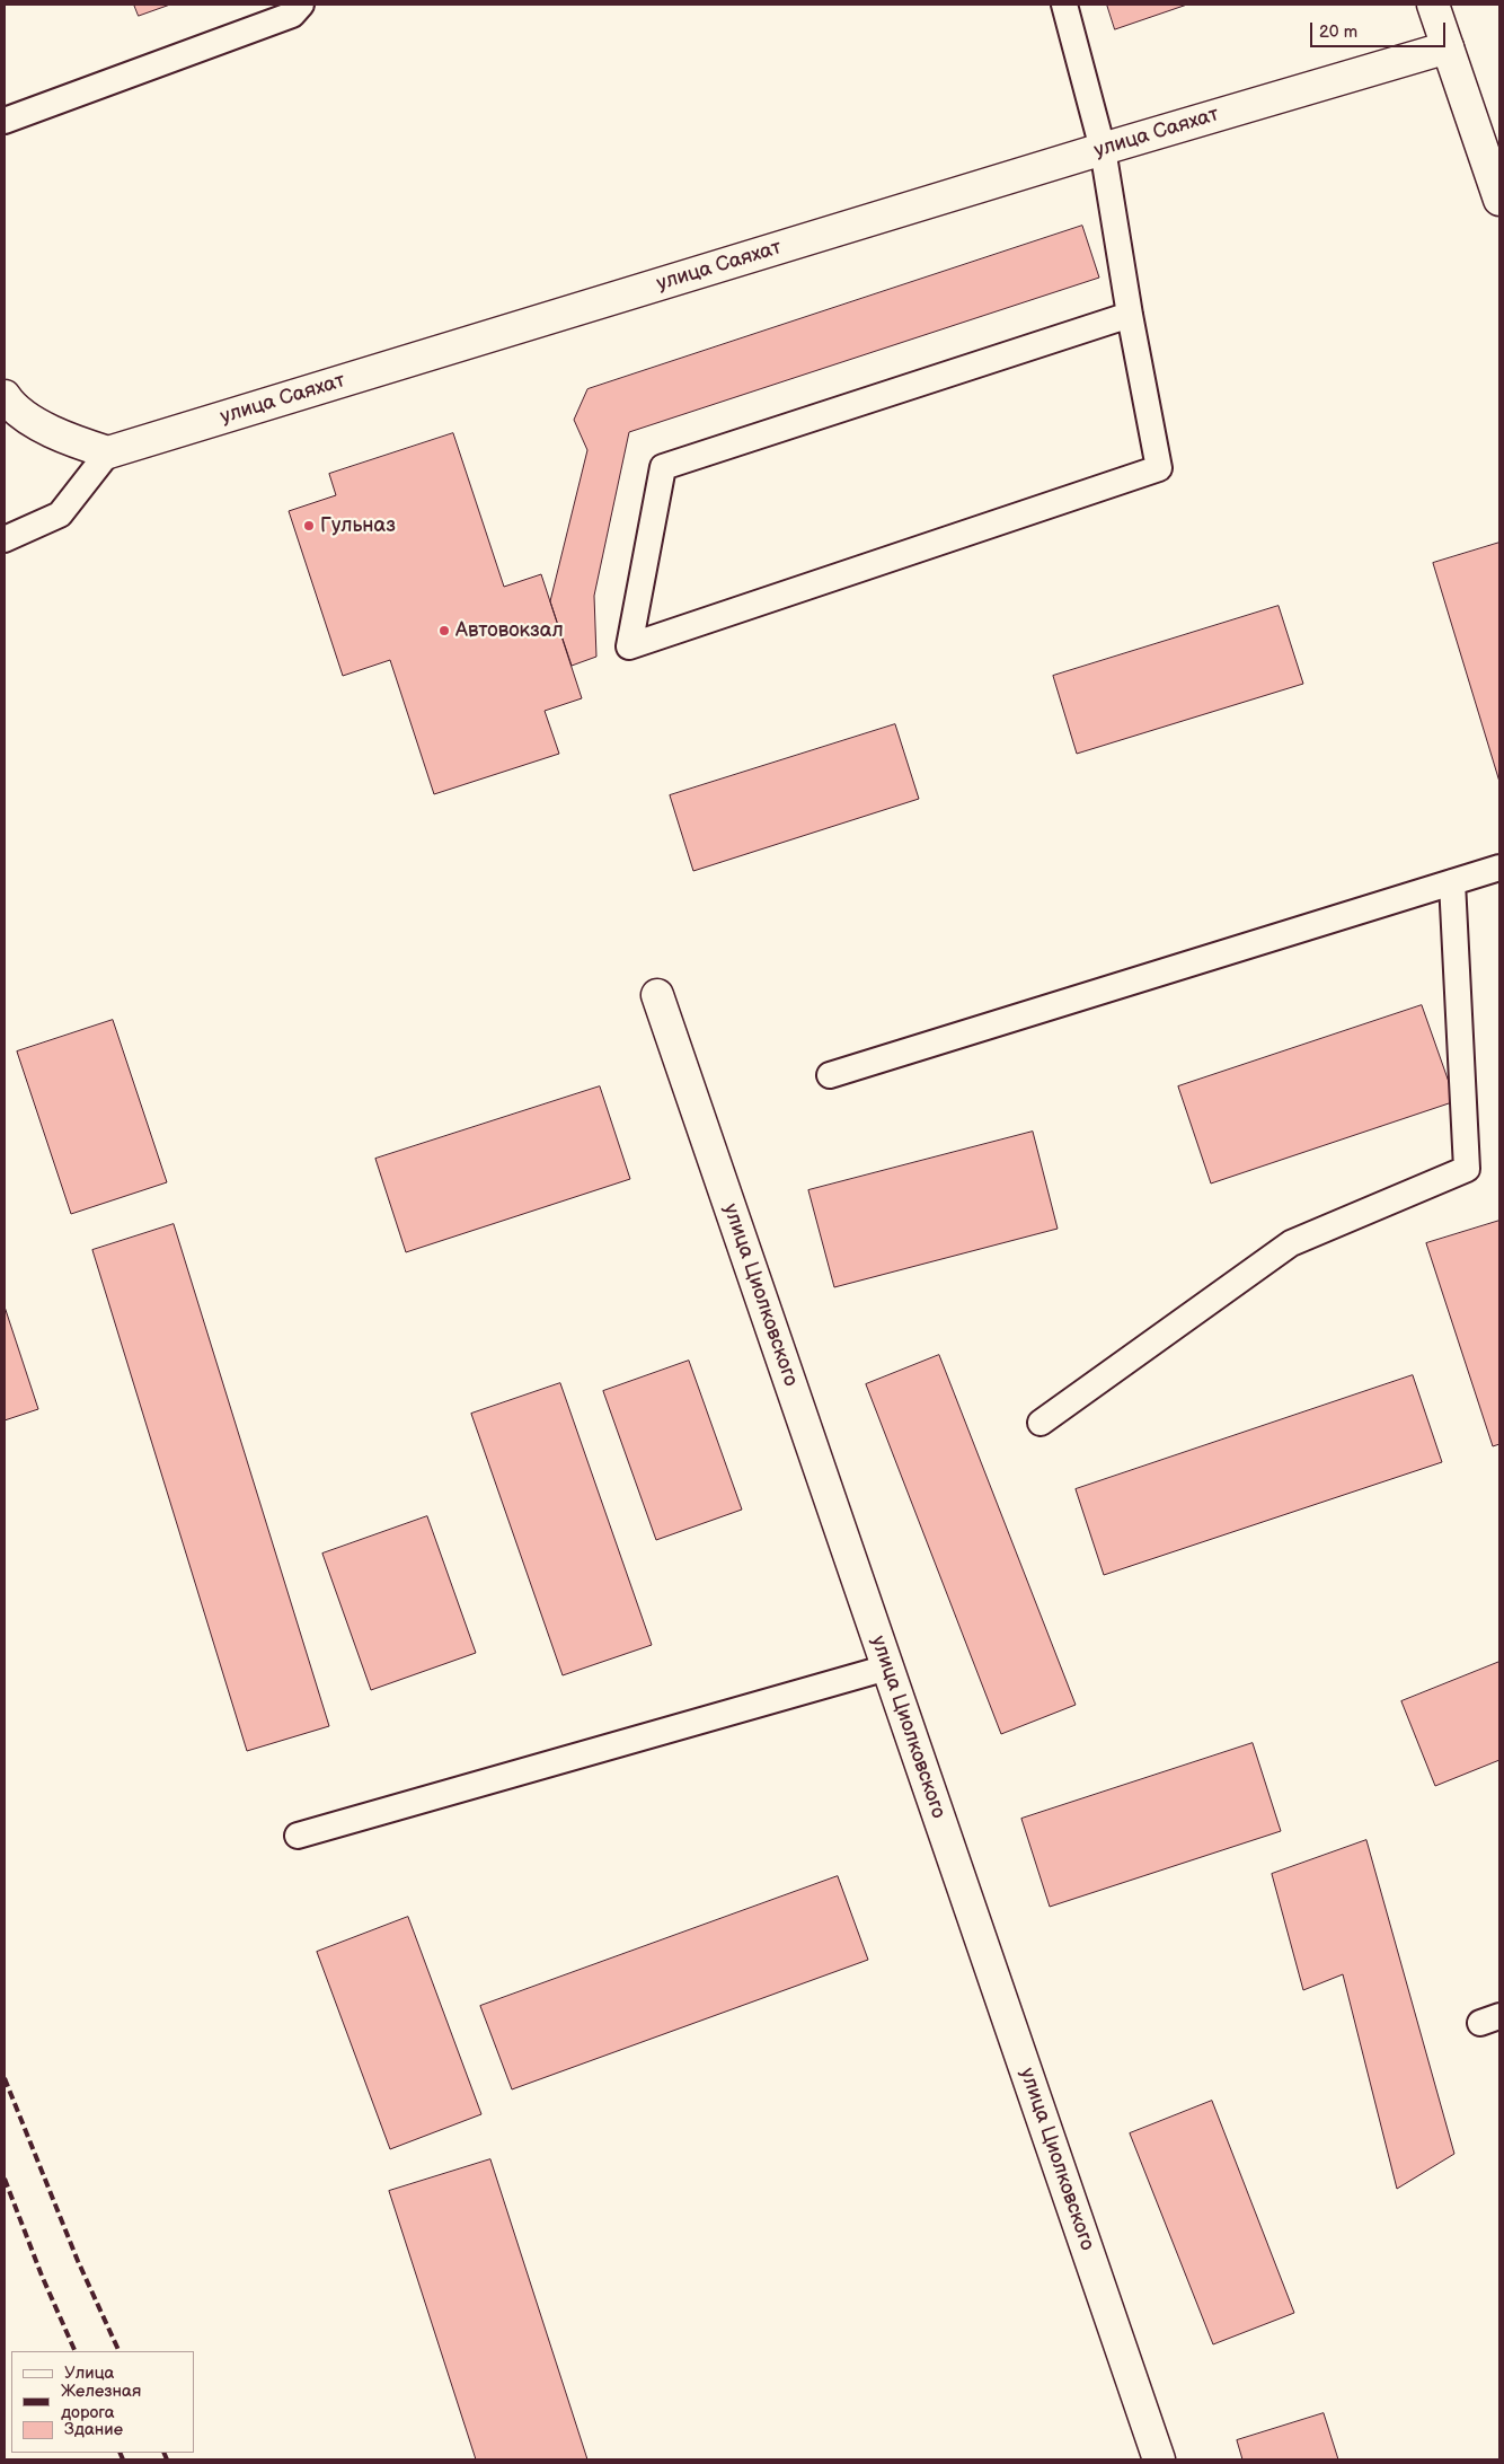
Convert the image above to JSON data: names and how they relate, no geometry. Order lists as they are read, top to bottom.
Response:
{
  "streets": {
    "street": ["улица Саяхат", "улица Циолковского"]
  },
  "places": ["Гульназ", "Автовокзал"],
  "legend": ["Улица", "Железная дорога", "Здание"],
  "scale_bar": "20 m"
}
